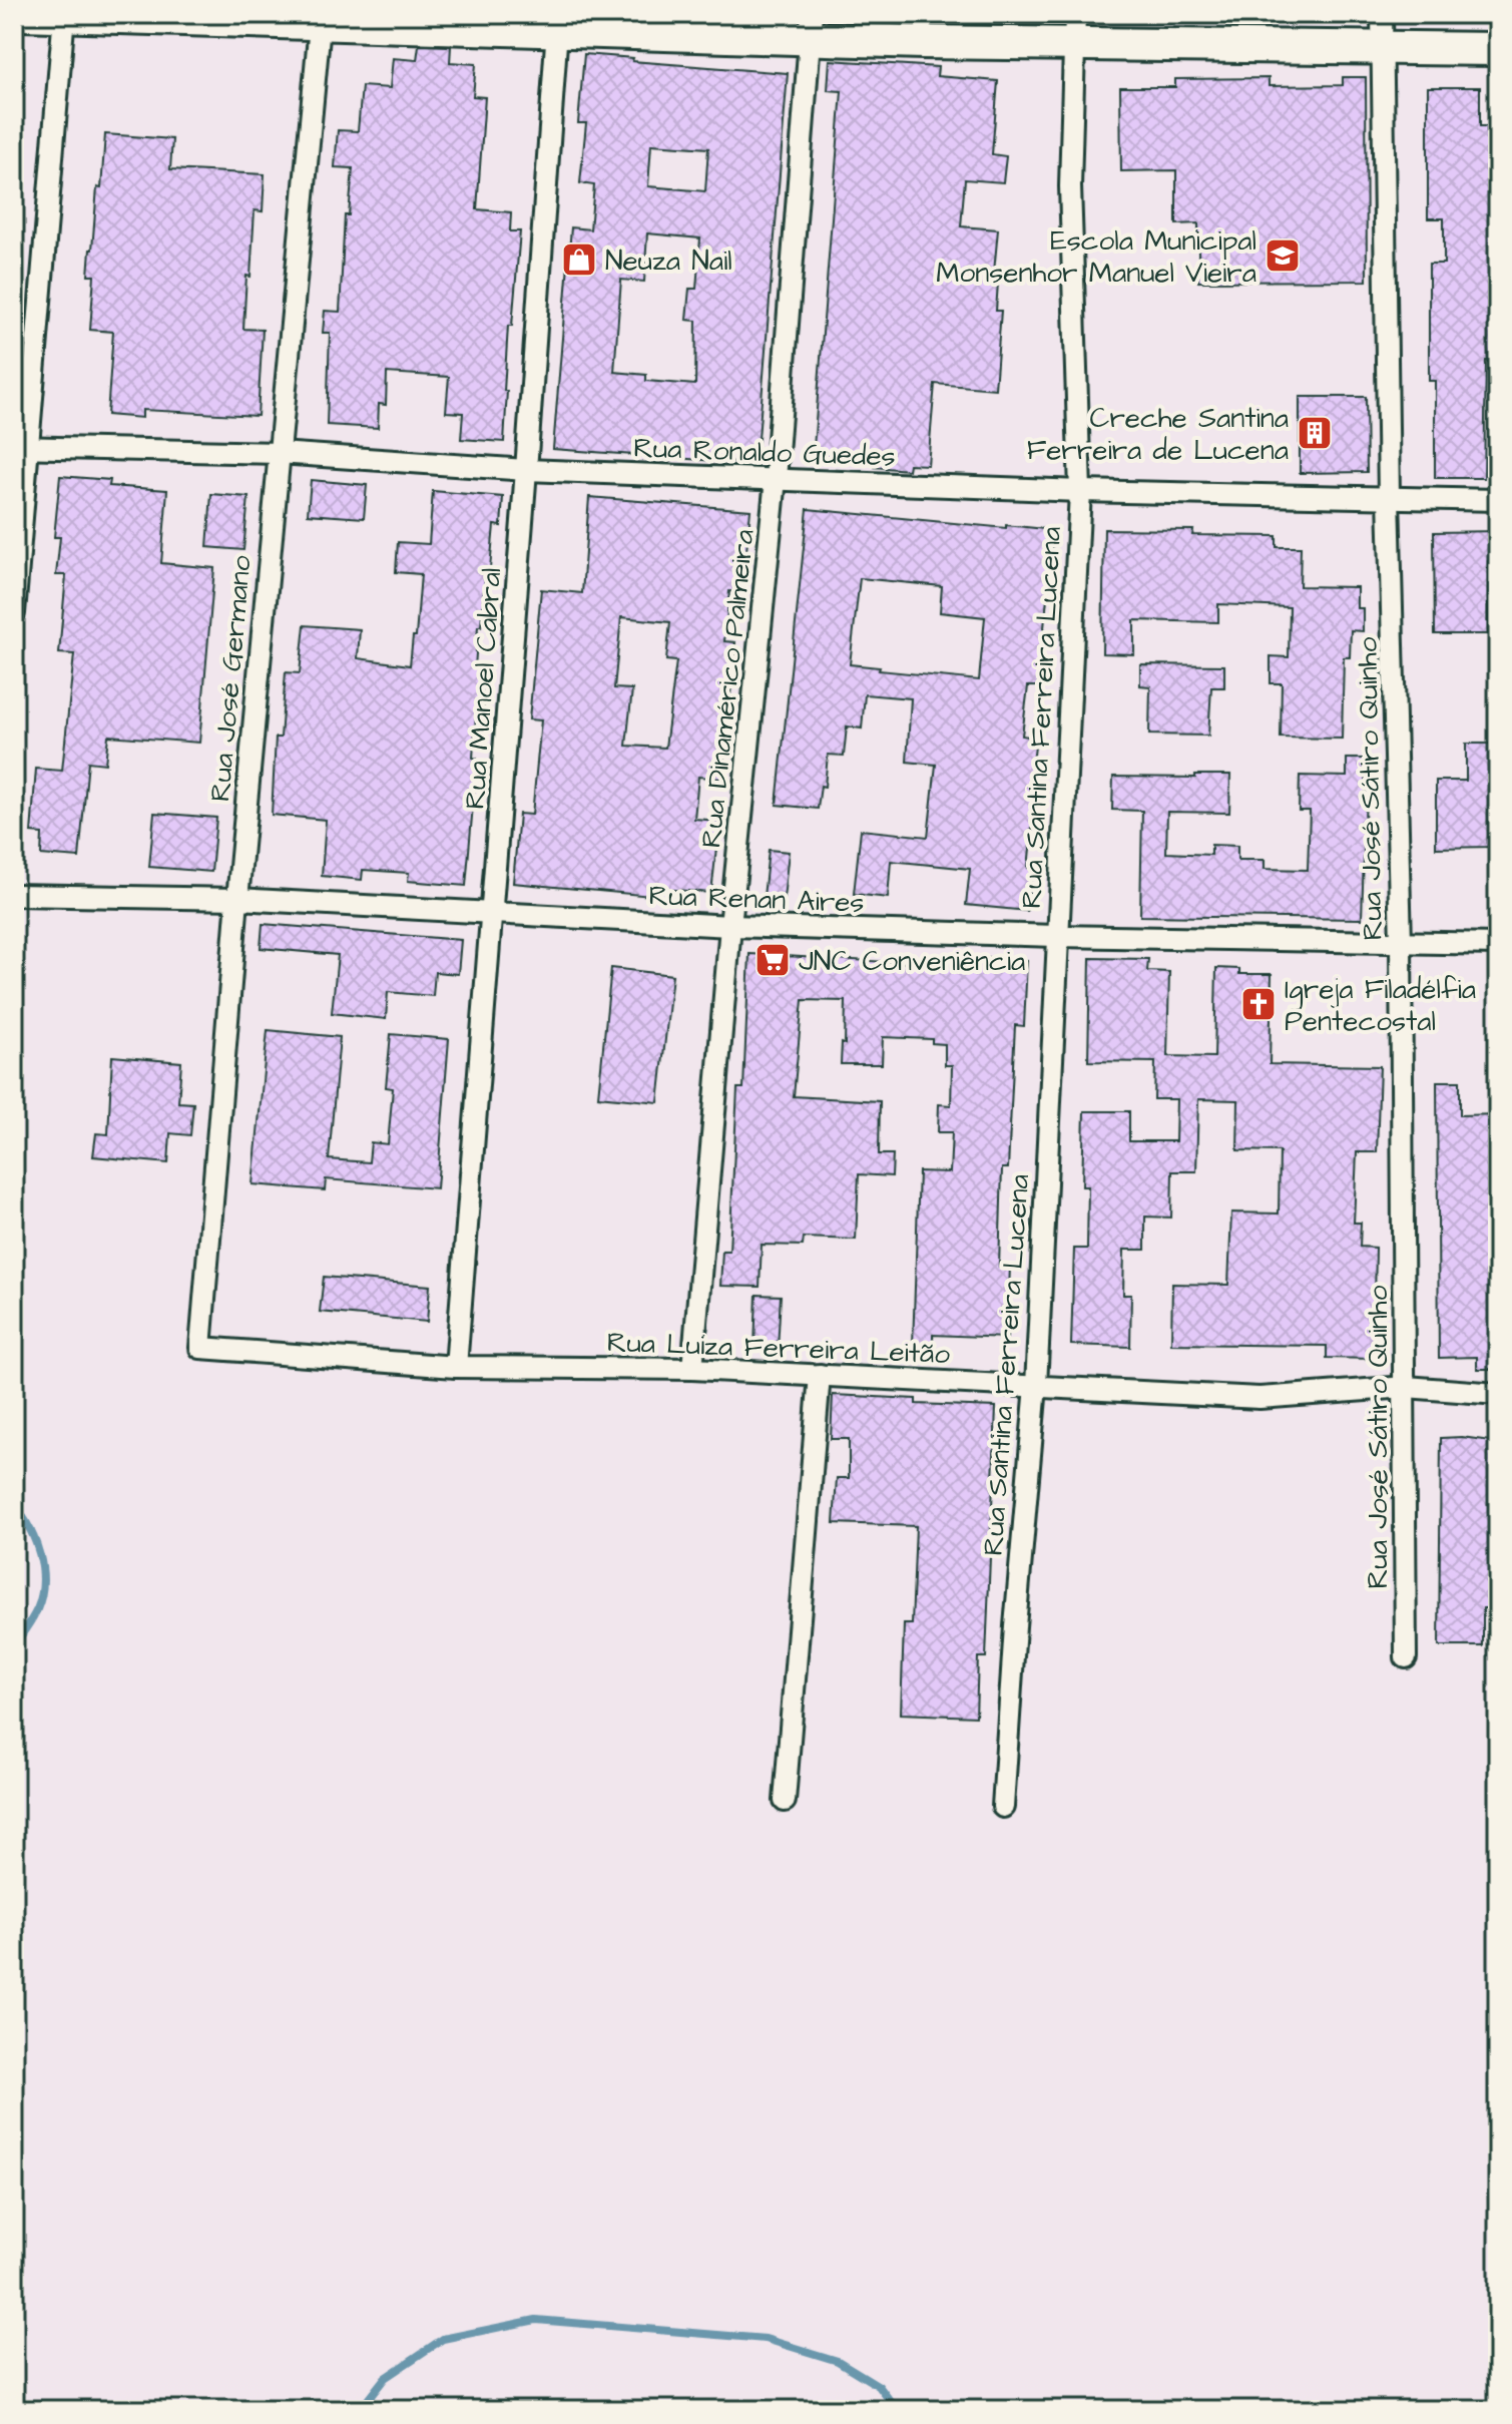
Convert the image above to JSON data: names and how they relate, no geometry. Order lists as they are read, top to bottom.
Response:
{
  "streets": {
    "street": [
      "Rua Ronaldo Guedes",
      "Rua José Germano",
      "Rua Manoel Cabral",
      "Rua Dinamérico Palmeira",
      "Rua Santina Ferreira Lucena",
      "Rua José Sátiro Quinho",
      "Rua Renan Aires",
      "Rua Luiza Ferreira Leitão"
    ]
  },
  "crossings": [
    ["Rua Ronaldo Guedes", "Rua José Germano"],
    ["Rua Ronaldo Guedes", "Rua Manoel Cabral"],
    ["Rua Ronaldo Guedes", "Rua Dinamérico Palmeira"],
    ["Rua Ronaldo Guedes", "Rua Santina Ferreira Lucena"],
    ["Rua Ronaldo Guedes", "Rua José Sátiro Quinho"],
    ["Rua José Germano", "Rua Renan Aires"],
    ["Rua José Germano", "Rua Luiza Ferreira Leitão"],
    ["Rua Manoel Cabral", "Rua Renan Aires"],
    ["Rua Manoel Cabral", "Rua Luiza Ferreira Leitão"],
    ["Rua Dinamérico Palmeira", "Rua Renan Aires"],
    ["Rua Dinamérico Palmeira", "Rua Luiza Ferreira Leitão"],
    ["Rua Santina Ferreira Lucena", "Rua Renan Aires"],
    ["Rua Santina Ferreira Lucena", "Rua Luiza Ferreira Leitão"],
    ["Rua José Sátiro Quinho", "Rua Renan Aires"],
    ["Rua José Sátiro Quinho", "Rua Luiza Ferreira Leitão"]
  ],
  "places": {
    "school or university": ["Escola Municipal Monsenhor Manuel Vieira"],
    "shop": ["Neuza Nail"],
    "building": ["Creche Santina Ferreira de Lucena"],
    "supermarket": ["JNC Conveniência"],
    "church": ["Igreja Filadélfia Pentecostal"]
  }
}
